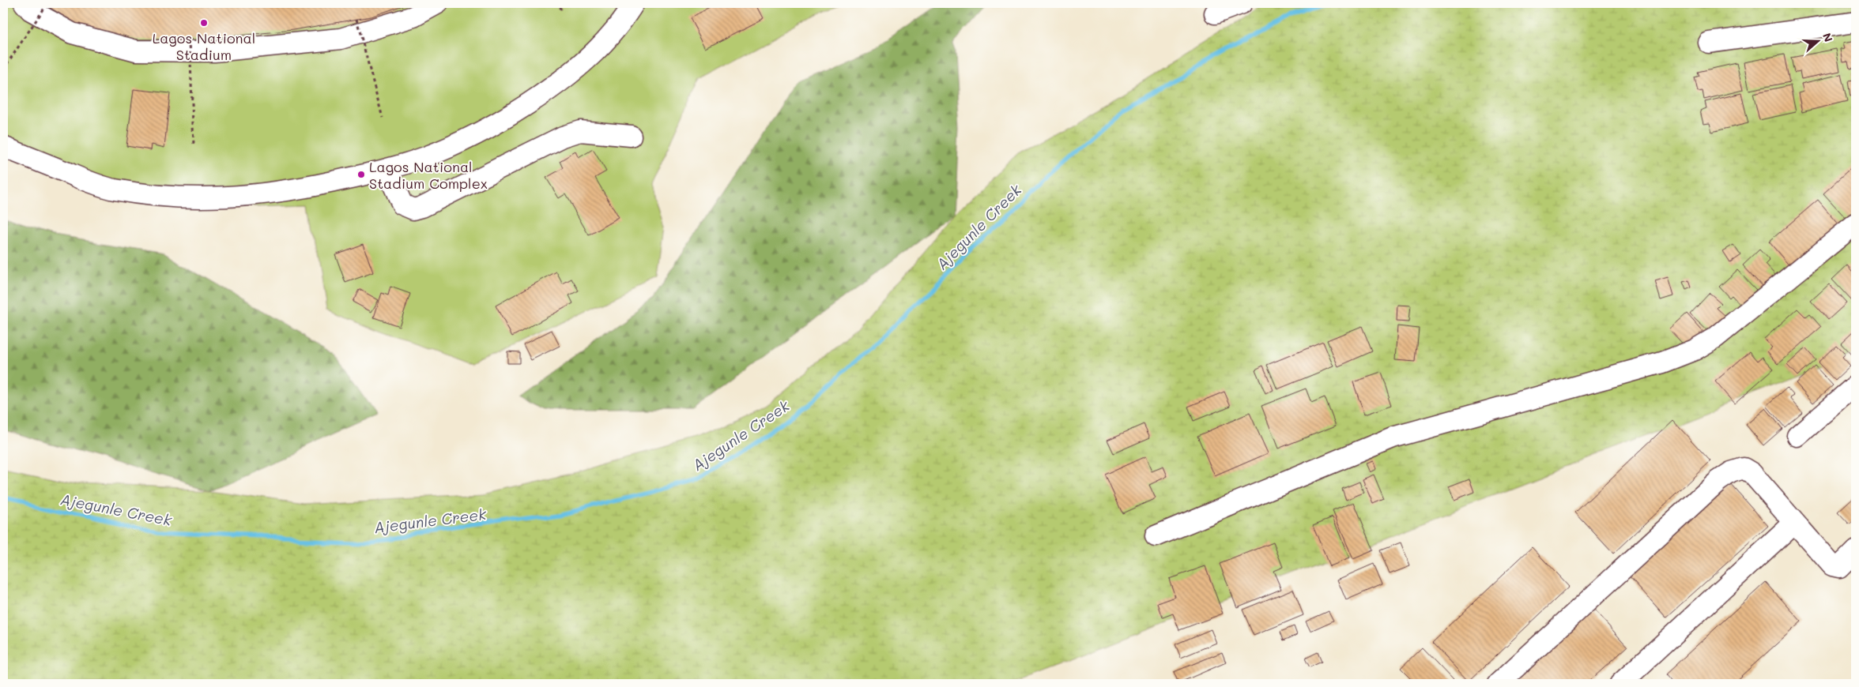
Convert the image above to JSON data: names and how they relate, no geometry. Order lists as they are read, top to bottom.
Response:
{
  "water": ["Ajegunle Creek"],
  "places": ["Lagos National Stadium", "Lagos National Stadium Complex"],
  "north": "right"
}
